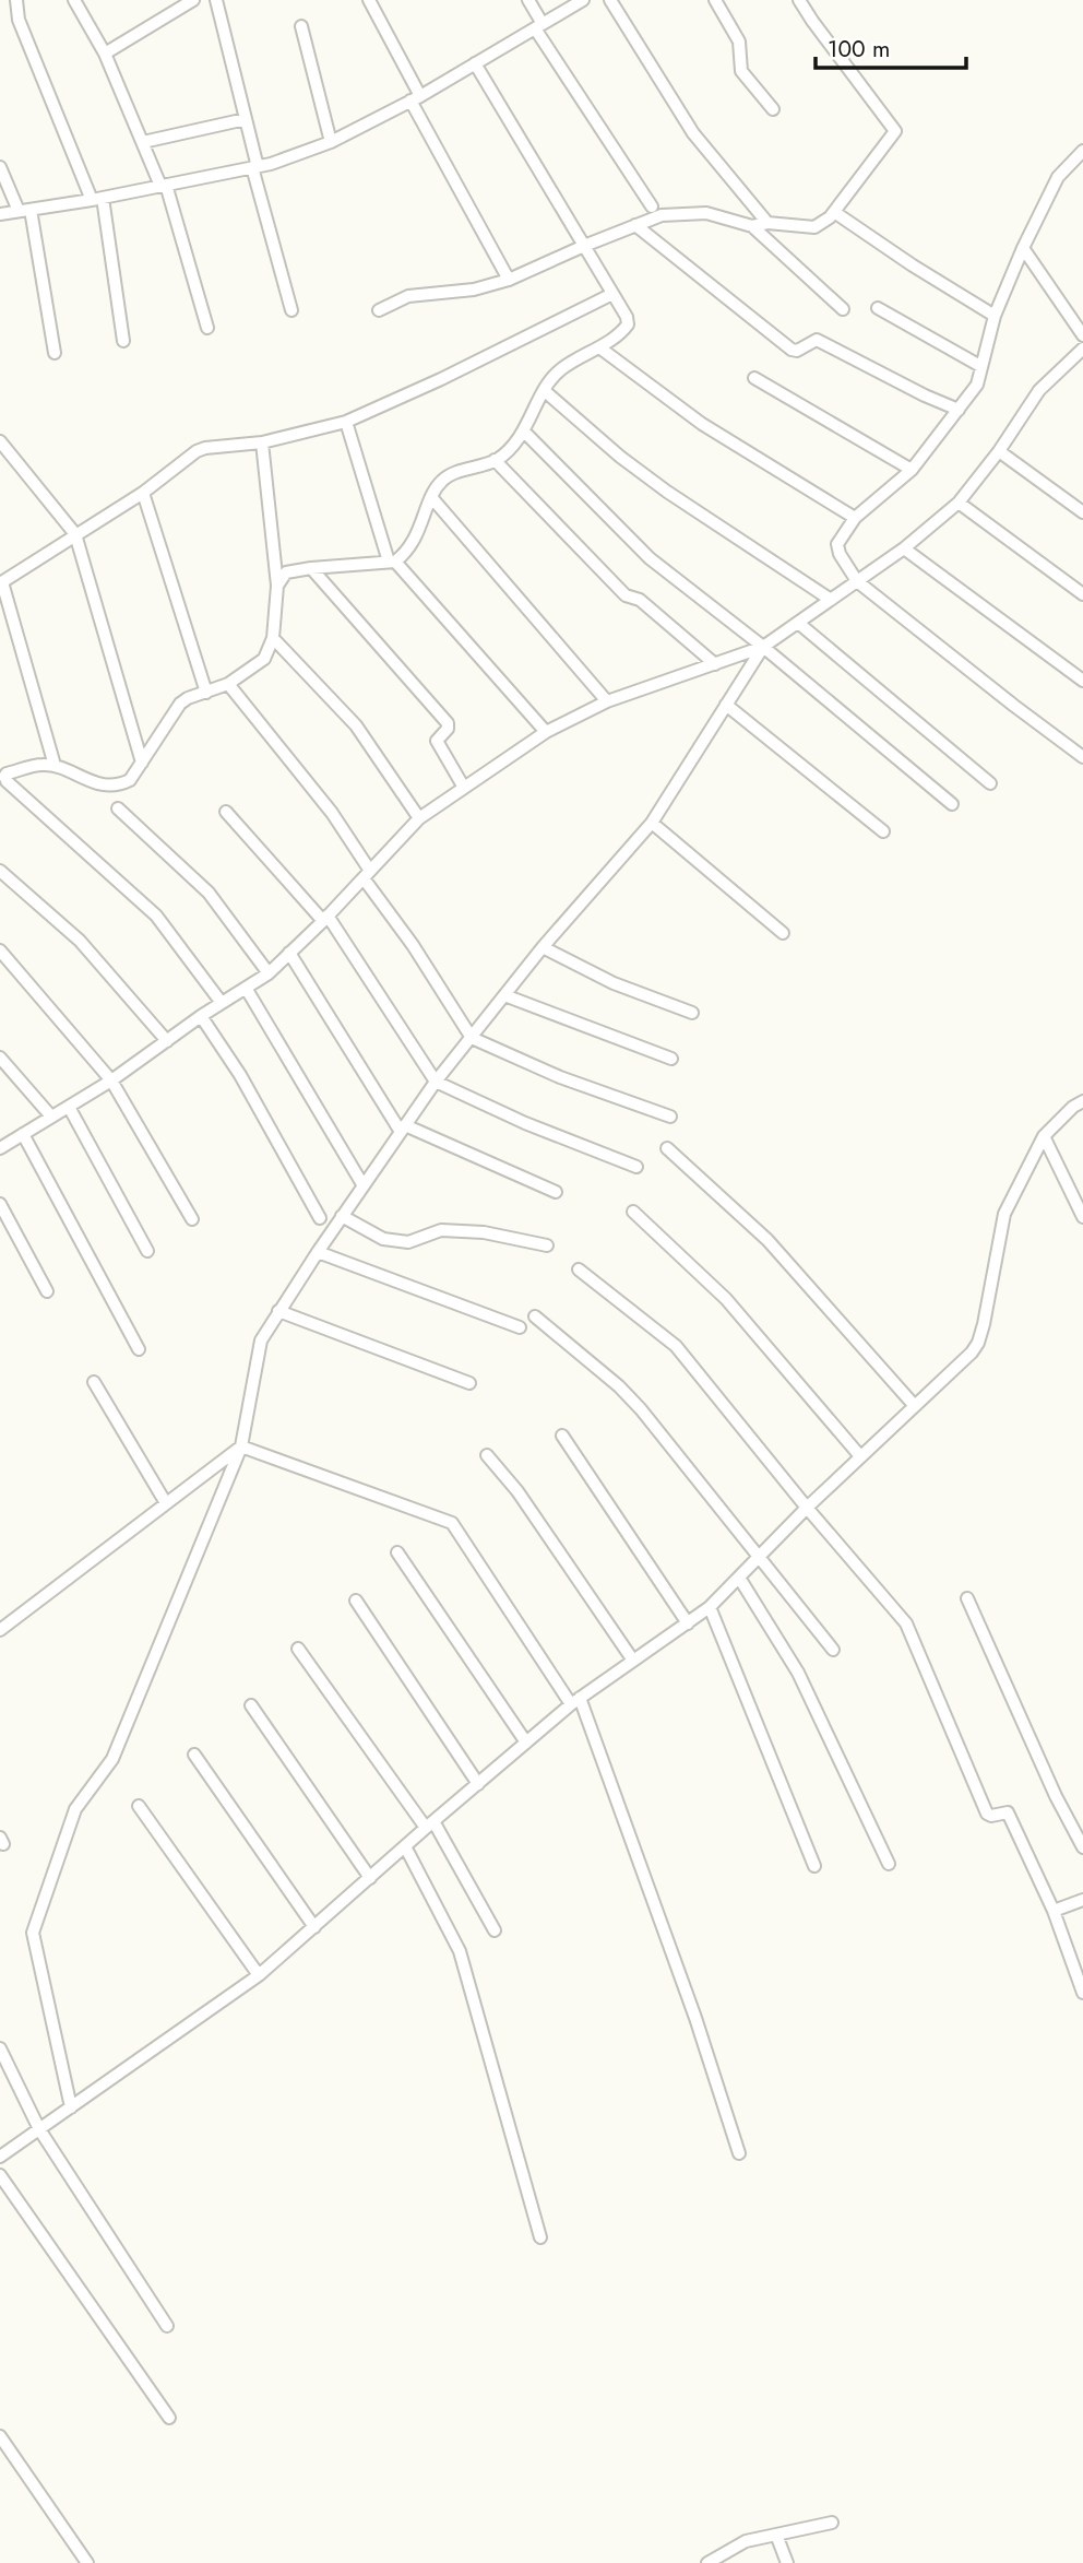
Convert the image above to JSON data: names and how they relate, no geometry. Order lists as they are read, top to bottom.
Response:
{
  "scale_bar": "100 m"
}
